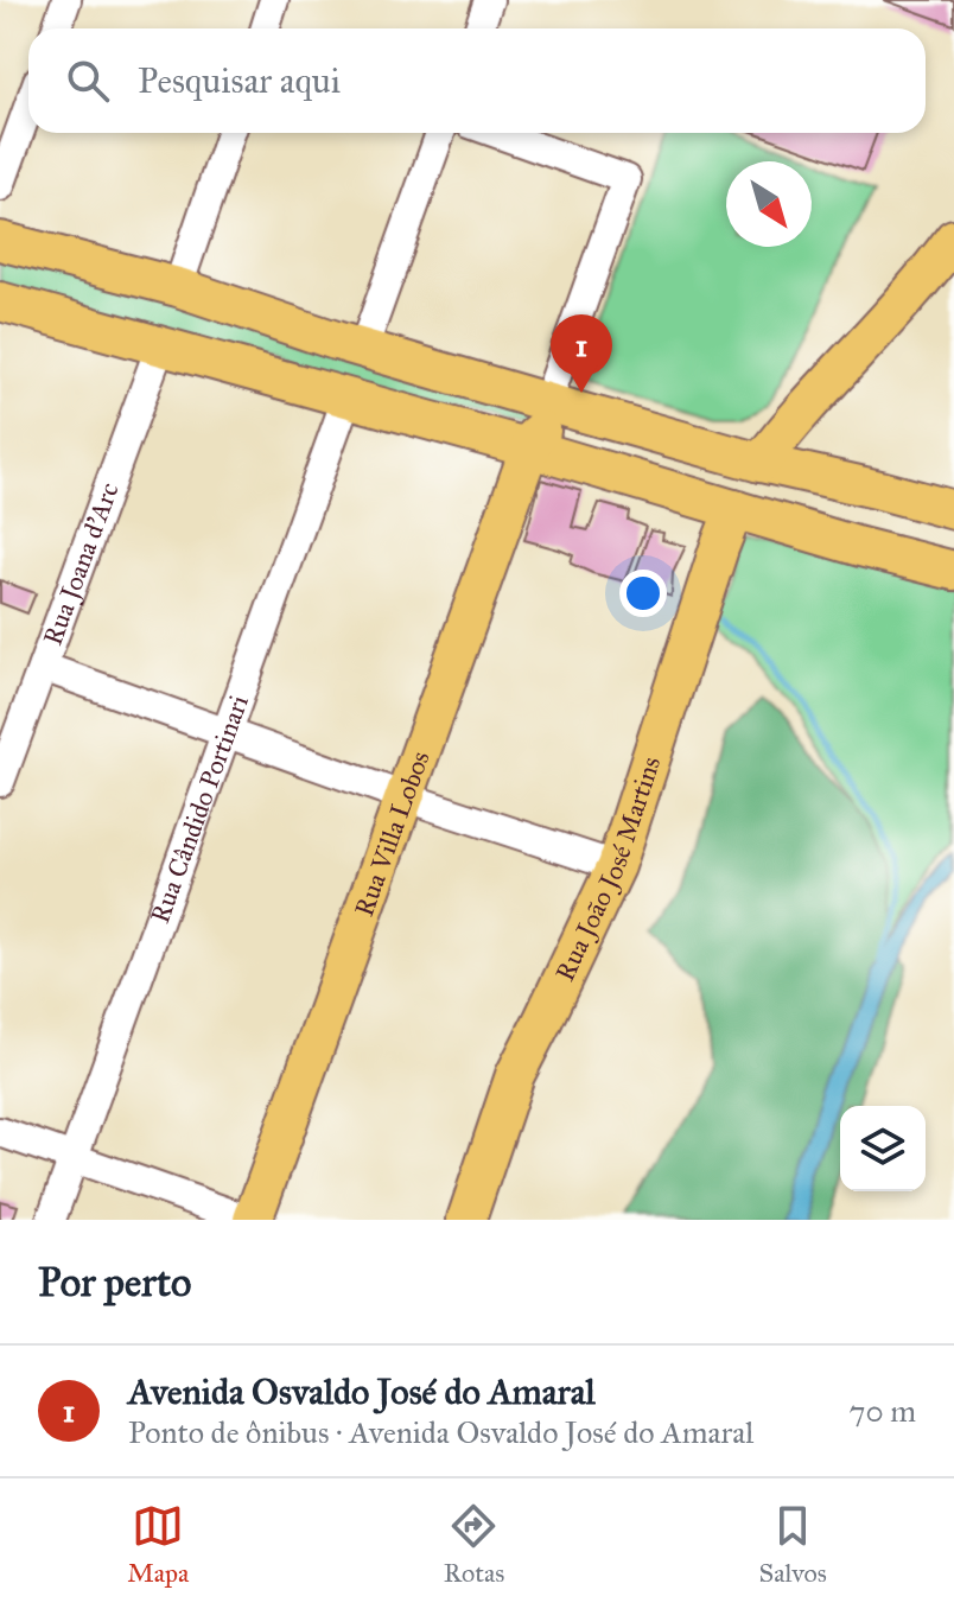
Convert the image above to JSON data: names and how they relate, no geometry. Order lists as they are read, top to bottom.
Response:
{
  "streets": {
    "main road": ["Rua Villa Lobos", "Rua João José Martins"],
    "street": ["Rua Joana d'Arc", "Rua Cândido Portinari"]
  },
  "north": "bottom right",
  "page": {
    "search": "Pesquisar aqui",
    "pins": "1",
    "heading": "Por perto",
    "list": [
      {
        "mark": "1",
        "name": "Avenida Osvaldo José do Amaral",
        "note": "Ponto de ônibus · Avenida Osvaldo José do Amaral",
        "value": "70 m"
      }
    ],
    "nav": ["Mapa", "Rotas", "Salvos"]
  }
}
